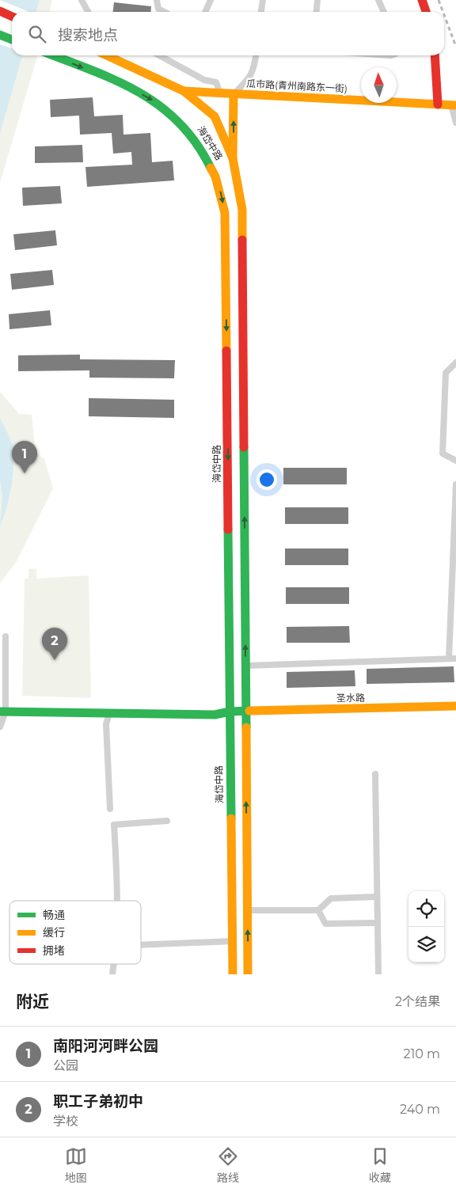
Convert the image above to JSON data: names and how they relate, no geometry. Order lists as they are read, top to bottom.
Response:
{
  "streets": {
    "main road": ["瓜市路(青州南路东一街)", "海岱中路", "圣水路"]
  },
  "crossings": [
    ["瓜市路(青州南路东一街)", "海岱中路"],
    ["海岱中路", "圣水路"]
  ],
  "legend": ["畅通", "缓行", "拥堵"],
  "north": "top",
  "page": {
    "search": "搜索地点",
    "pins": ["1", "2"],
    "heading": ["附近", "2个结果"],
    "list": [
      {
        "mark": "1",
        "name": "南阳河河畔公园",
        "note": "公园",
        "value": "210 m"
      },
      {
        "mark": "2",
        "name": "职工子弟初中",
        "note": "学校",
        "value": "240 m"
      }
    ],
    "nav": ["地图", "路线", "收藏"]
  }
}
